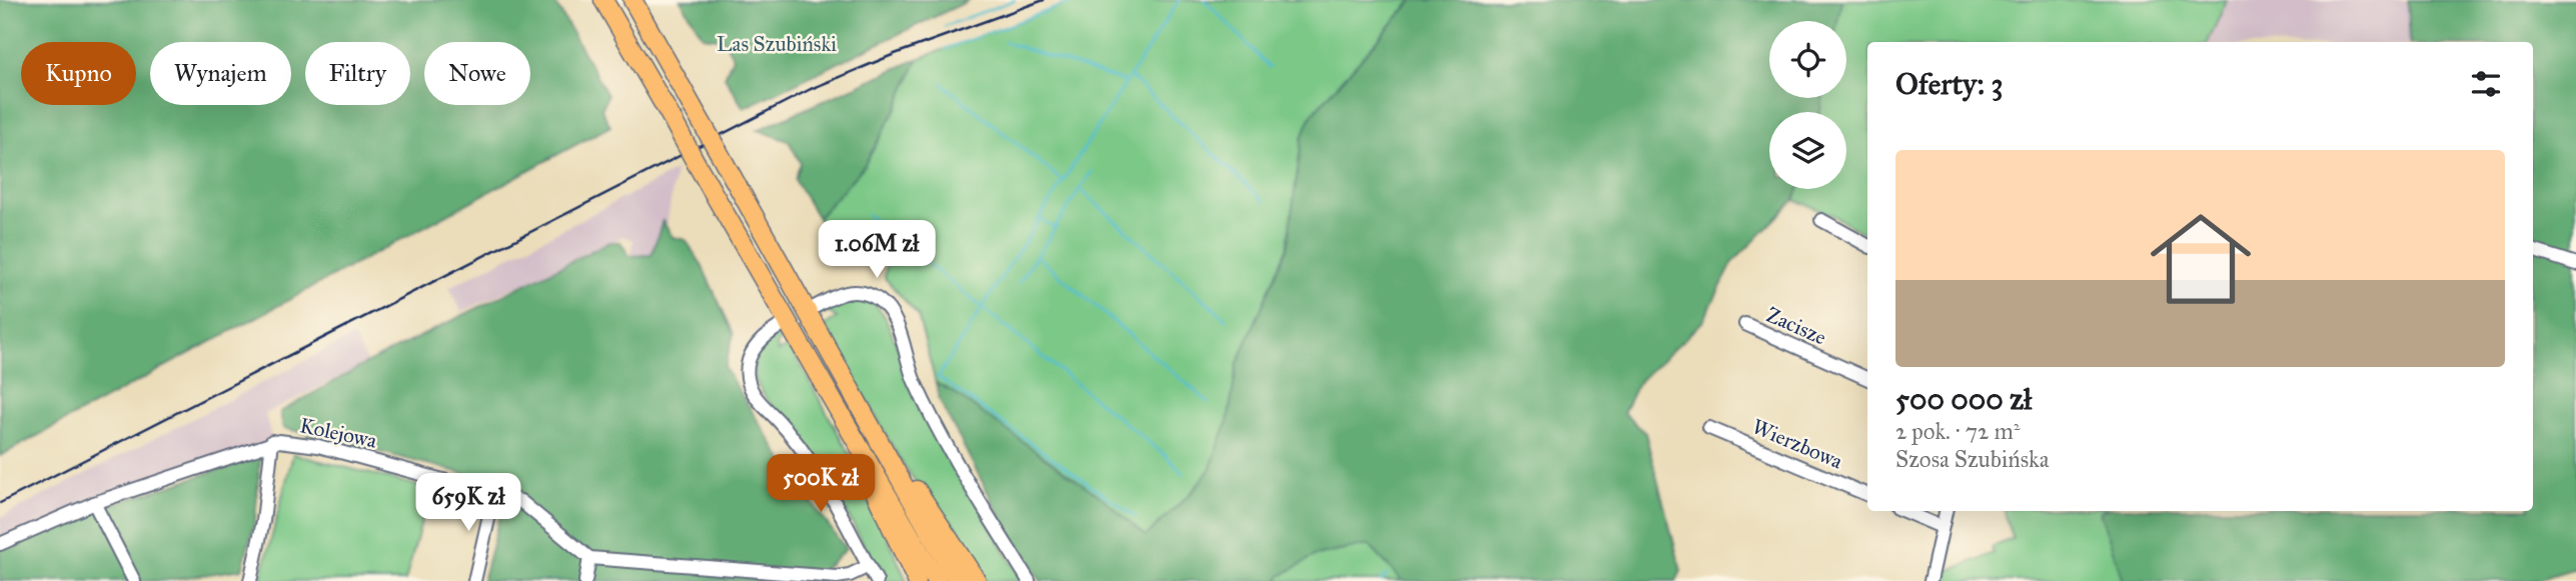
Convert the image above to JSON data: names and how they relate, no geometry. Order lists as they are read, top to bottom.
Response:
{
  "streets": {
    "street": ["Zacisze", "Kolejowa", "Wierzbowa"]
  },
  "parks": ["Las Szubiński"],
  "page": {
    "chip": [
      "Kupno",
      "Wynajem",
      "Filtry",
      "Nowe"
    ],
    "heading": "Oferty: 3",
    "list": [
      {
        "name": "500 000 zł",
        "note": "2 pok. · 72 m² · Szosa Szubińska"
      }
    ],
    "price": ["1.06M zł", "500K zł", "659K zł"]
  }
}
